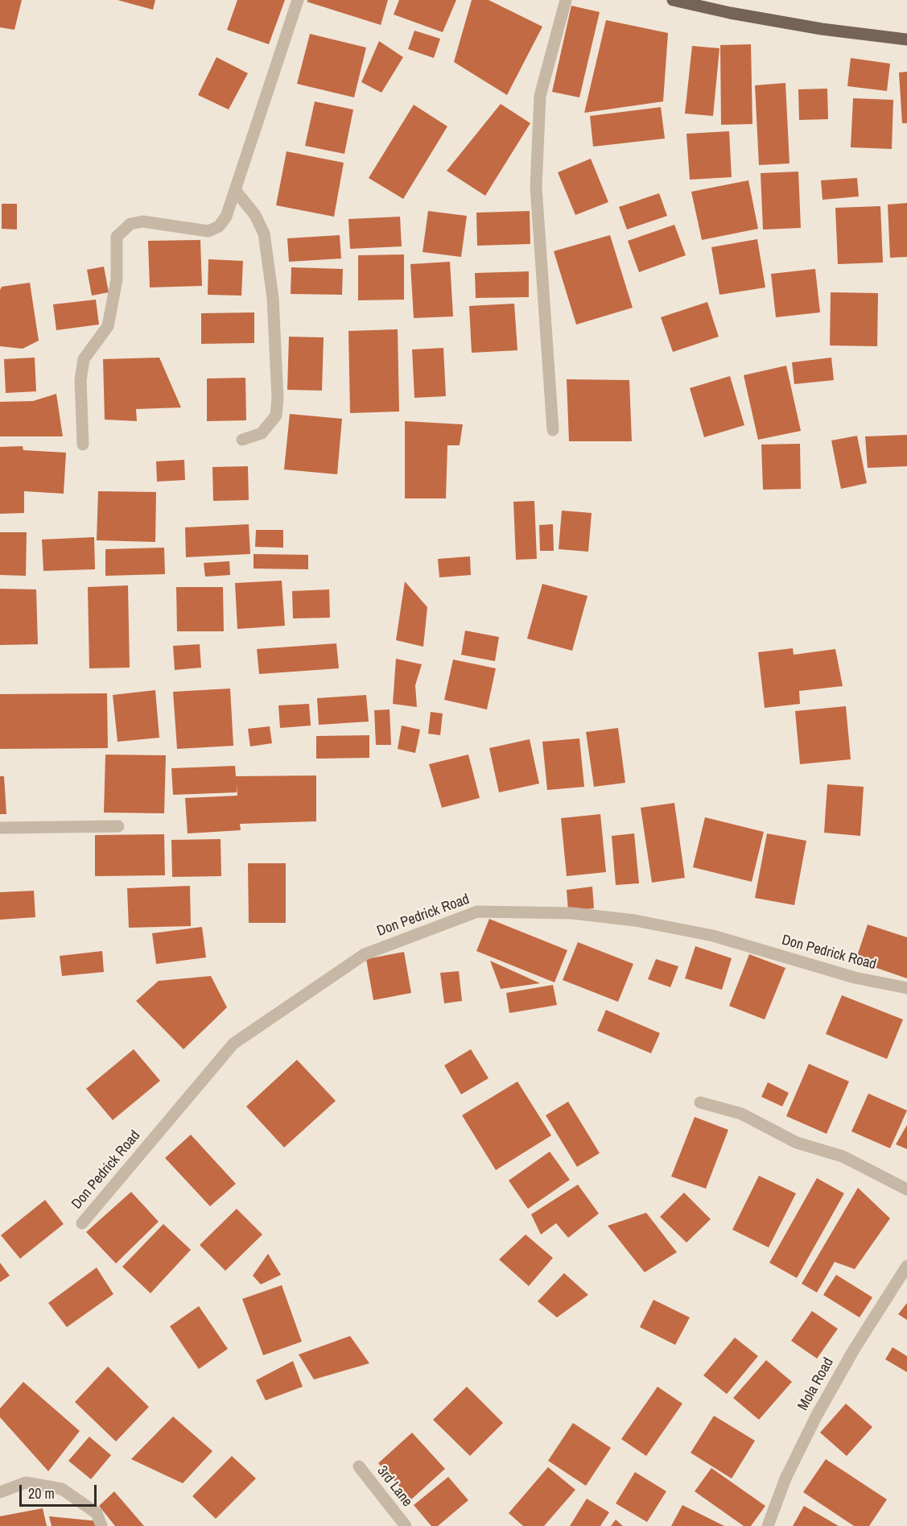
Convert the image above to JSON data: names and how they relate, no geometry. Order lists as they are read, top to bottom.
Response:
{
  "streets": {
    "street": ["Don Pedrick Road", "Mola Road", "3rd Lane"]
  },
  "scale_bar": "20 m"
}
